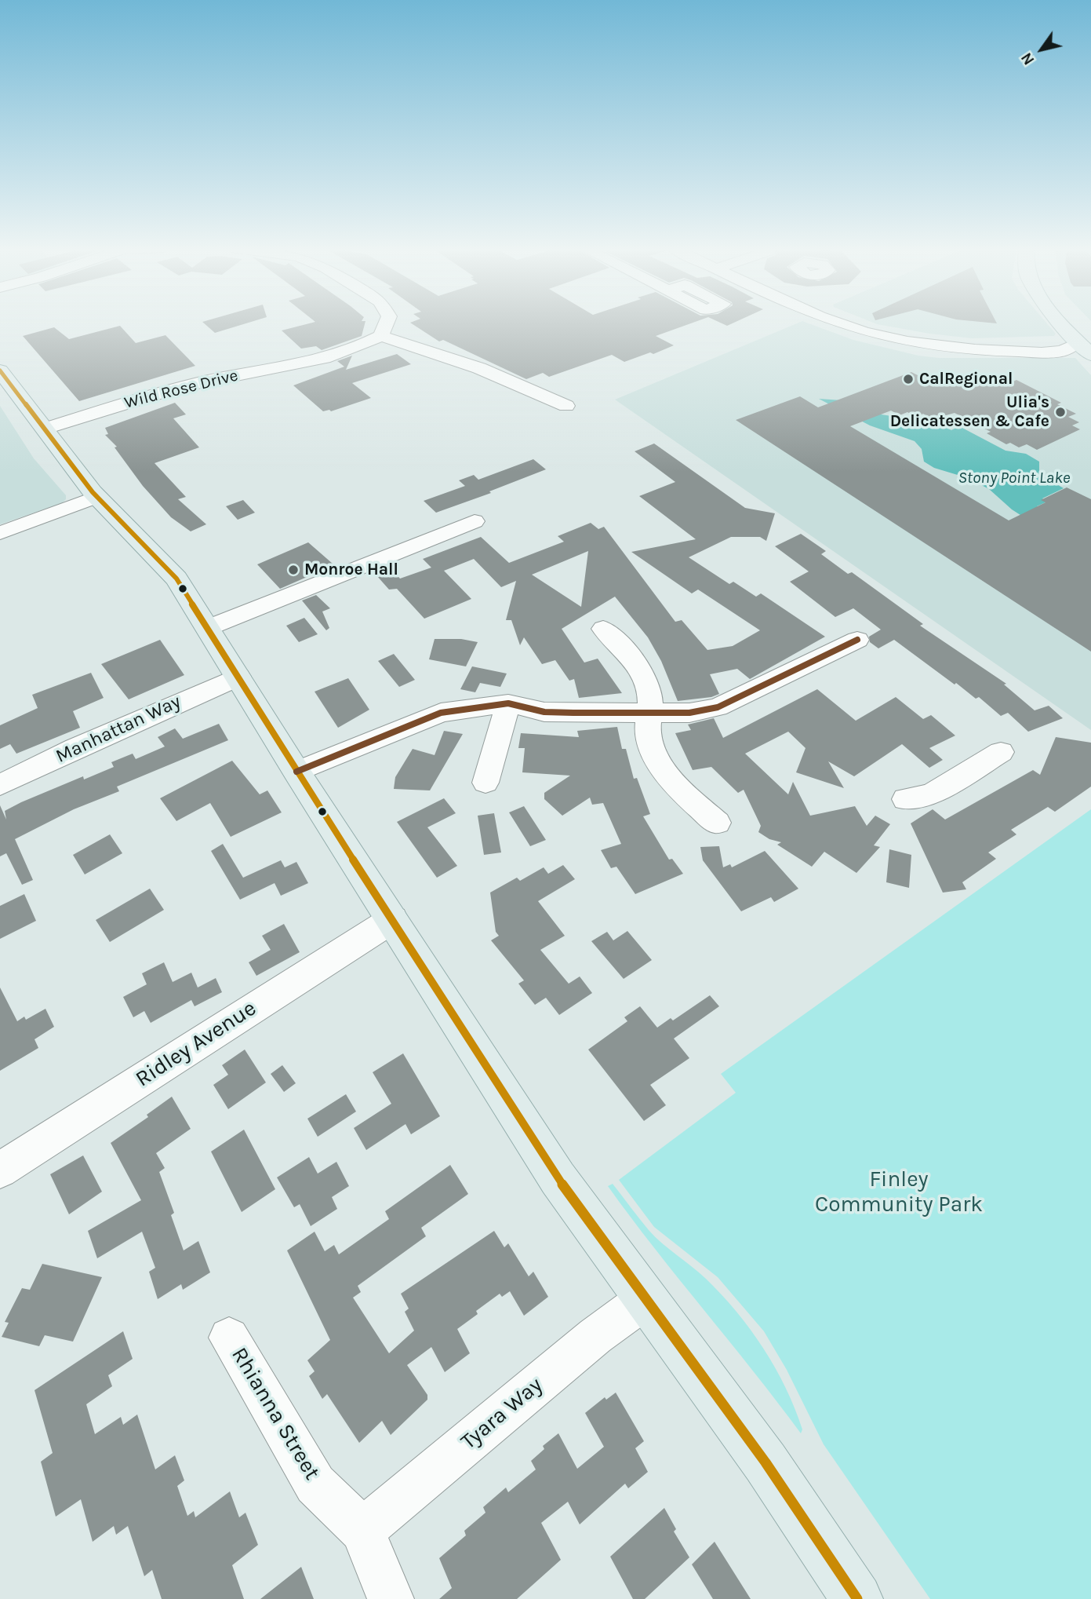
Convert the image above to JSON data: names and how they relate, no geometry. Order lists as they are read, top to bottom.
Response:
{
  "streets": {
    "street": [
      "Wild Rose Drive",
      "Manhattan Way",
      "Ridley Avenue",
      "Rhianna Street",
      "Tyara Way"
    ]
  },
  "crossings": [
    ["Rhianna Street", "Tyara Way"]
  ],
  "water": ["Stony Point Lake"],
  "parks": ["Finley Community Park"],
  "places": ["CalRegional", "Ulia's Delicatessen & Cafe", "Monroe Hall"],
  "north": "bottom left"
}
